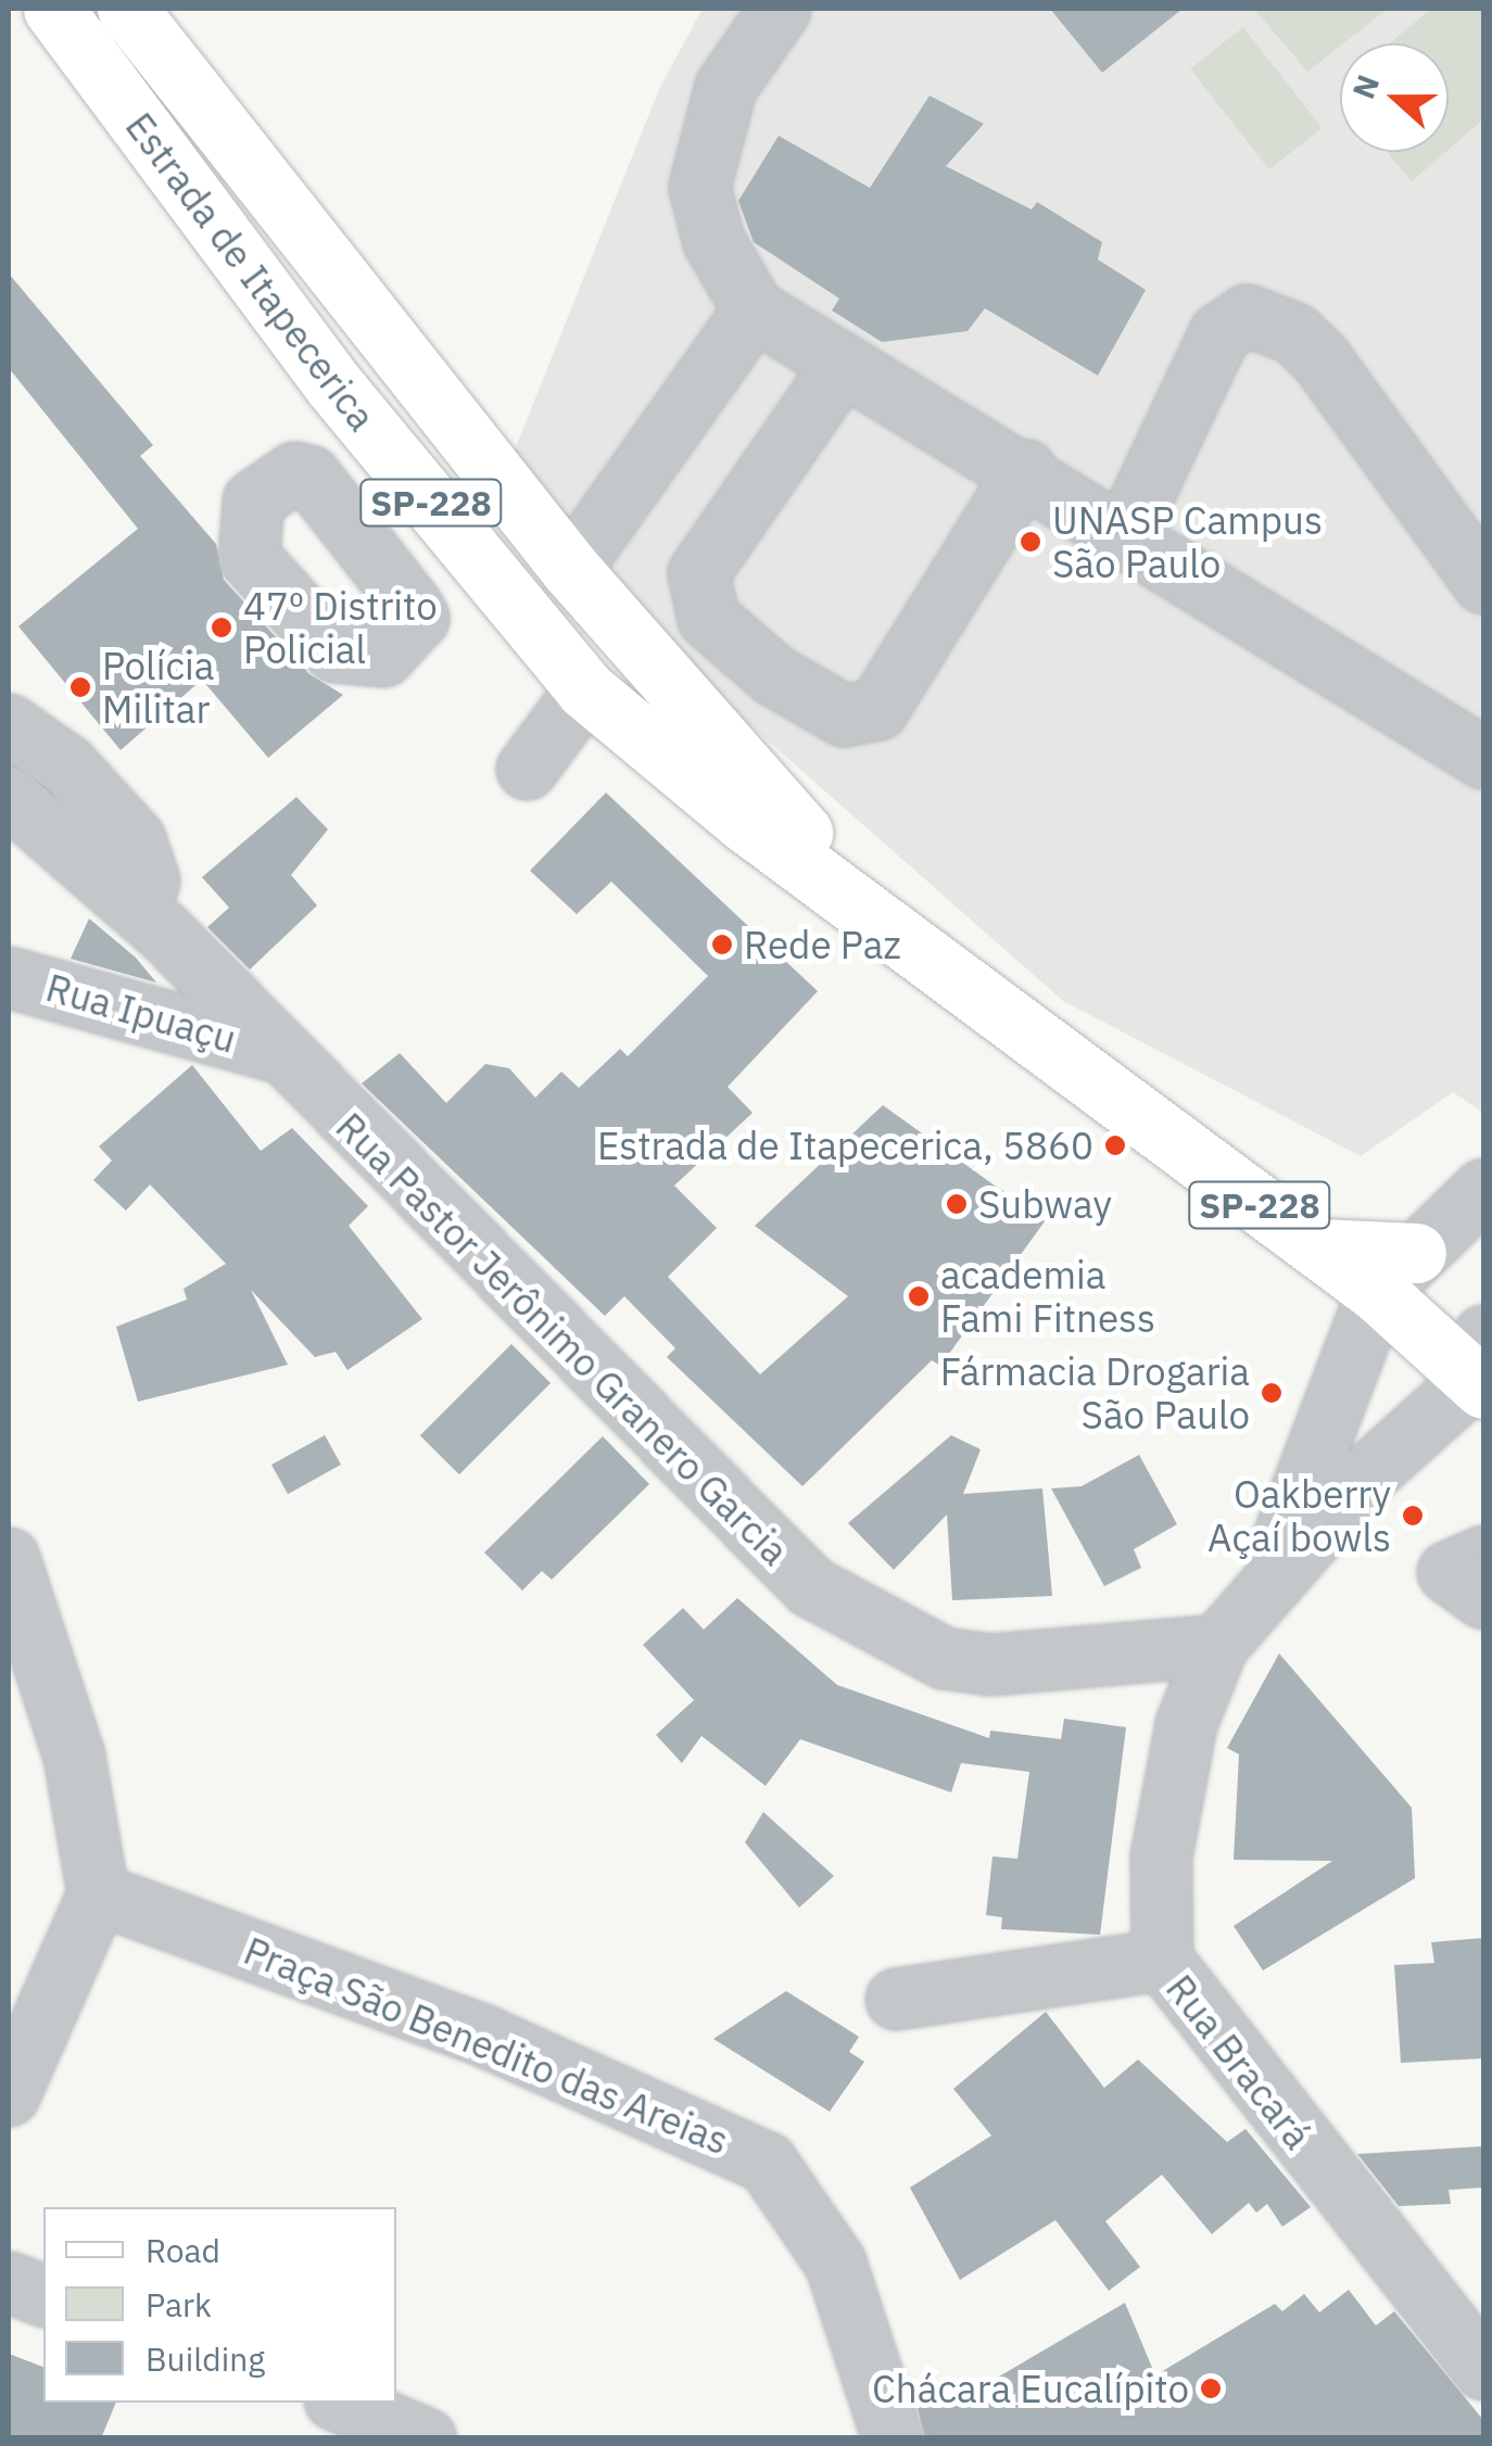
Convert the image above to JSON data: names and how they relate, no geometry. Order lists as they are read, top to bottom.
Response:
{
  "streets": {
    "main road": ["Estrada de Itapecerica", "SP-228"],
    "street": [
      "Rua Ipuaçu",
      "Rua Pastor Jerônimo Granero Garcia",
      "Praça São Benedito das Areias",
      "Rua Bracará"
    ]
  },
  "crossings": [
    ["Estrada de Itapecerica", "Rua Bracará"],
    ["Rua Ipuaçu", "Rua Pastor Jerônimo Granero Garcia"],
    ["Rua Pastor Jerônimo Granero Garcia", "Rua Bracará"]
  ],
  "places": [
    "UNASP Campus São Paulo",
    "47º Distrito Policial",
    "Polícia Militar",
    "Rede Paz",
    "Estrada de Itapecerica, 5860",
    "Subway",
    "academia Fami Fitness",
    "Fármacia Drogaria São Paulo",
    "Oakberry Açaí bowls",
    "Chácara Eucalípito"
  ],
  "legend": ["Road", "Park", "Building"],
  "north": "left"
}
